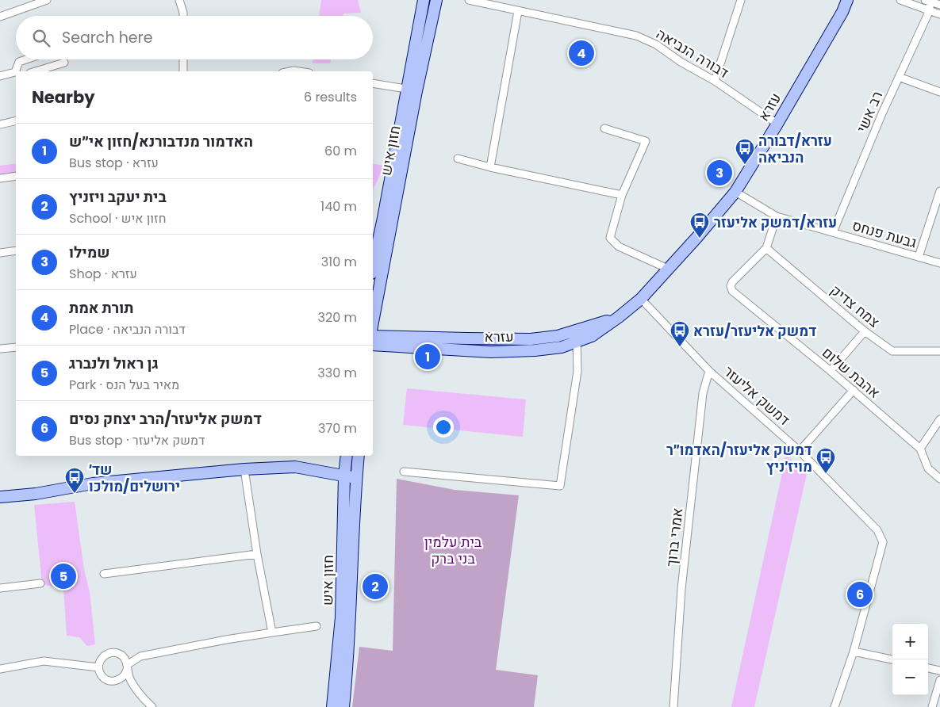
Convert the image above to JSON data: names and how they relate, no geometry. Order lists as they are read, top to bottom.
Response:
{
  "streets": {
    "street": [
      "דבורה הנביאה",
      "עזרא",
      "רב אשי",
      "חזון איש",
      "גבעת פנחס",
      "צמח צדיק",
      "אהבת שלום",
      "דמשק אליעזר",
      "אמרי ברוך"
    ]
  },
  "crossings": [
    ["דבורה הנביאה", "עזרא"],
    ["עזרא", "גבעת פנחס"],
    ["עזרא", "דמשק אליעזר"],
    ["רב אשי", "גבעת פנחס"],
    ["גבעת פנחס", "אהבת שלום"],
    ["צמח צדיק", "אהבת שלום"],
    ["דמשק אליעזר", "אמרי ברוך"]
  ],
  "parks": ["בית עלמין בני ברק"],
  "places": {
    "bus stop": [
      "עזרא/דבורה הנביאה",
      "עזרא/דמשק אליעזר",
      "דמשק אליעזר/עזרא",
      "דמשק אליעזר/האדמו״ר מויז׳ניץ",
      "שד׳ ירושלים/מולכו"
    ]
  },
  "page": {
    "search": "Search here",
    "pins": [
      "4",
      "3",
      "1",
      "5",
      "2",
      "6"
    ],
    "heading": ["Nearby", "6 results"],
    "list": [
      {
        "mark": "1",
        "name": "האדמור מנדבורנא/חזון אי״ש",
        "note": "Bus stop · עזרא",
        "value": "60 m"
      },
      {
        "mark": "2",
        "name": "בית יעקב ויזניץ",
        "note": "School · חזון איש",
        "value": "140 m"
      },
      {
        "mark": "3",
        "name": "שמילו",
        "note": "Shop · עזרא",
        "value": "310 m"
      },
      {
        "mark": "4",
        "name": "תורת אמת",
        "note": "Place · דבורה הנביאה",
        "value": "320 m"
      },
      {
        "mark": "5",
        "name": "גן ראול ולנברג",
        "note": "Park · מאיר בעל הנס",
        "value": "330 m"
      },
      {
        "mark": "6",
        "name": "דמשק אליעזר/הרב יצחק נסים",
        "note": "Bus stop · דמשק אליעזר",
        "value": "370 m"
      }
    ],
    "map_buttons": ["+", "−"]
  }
}
